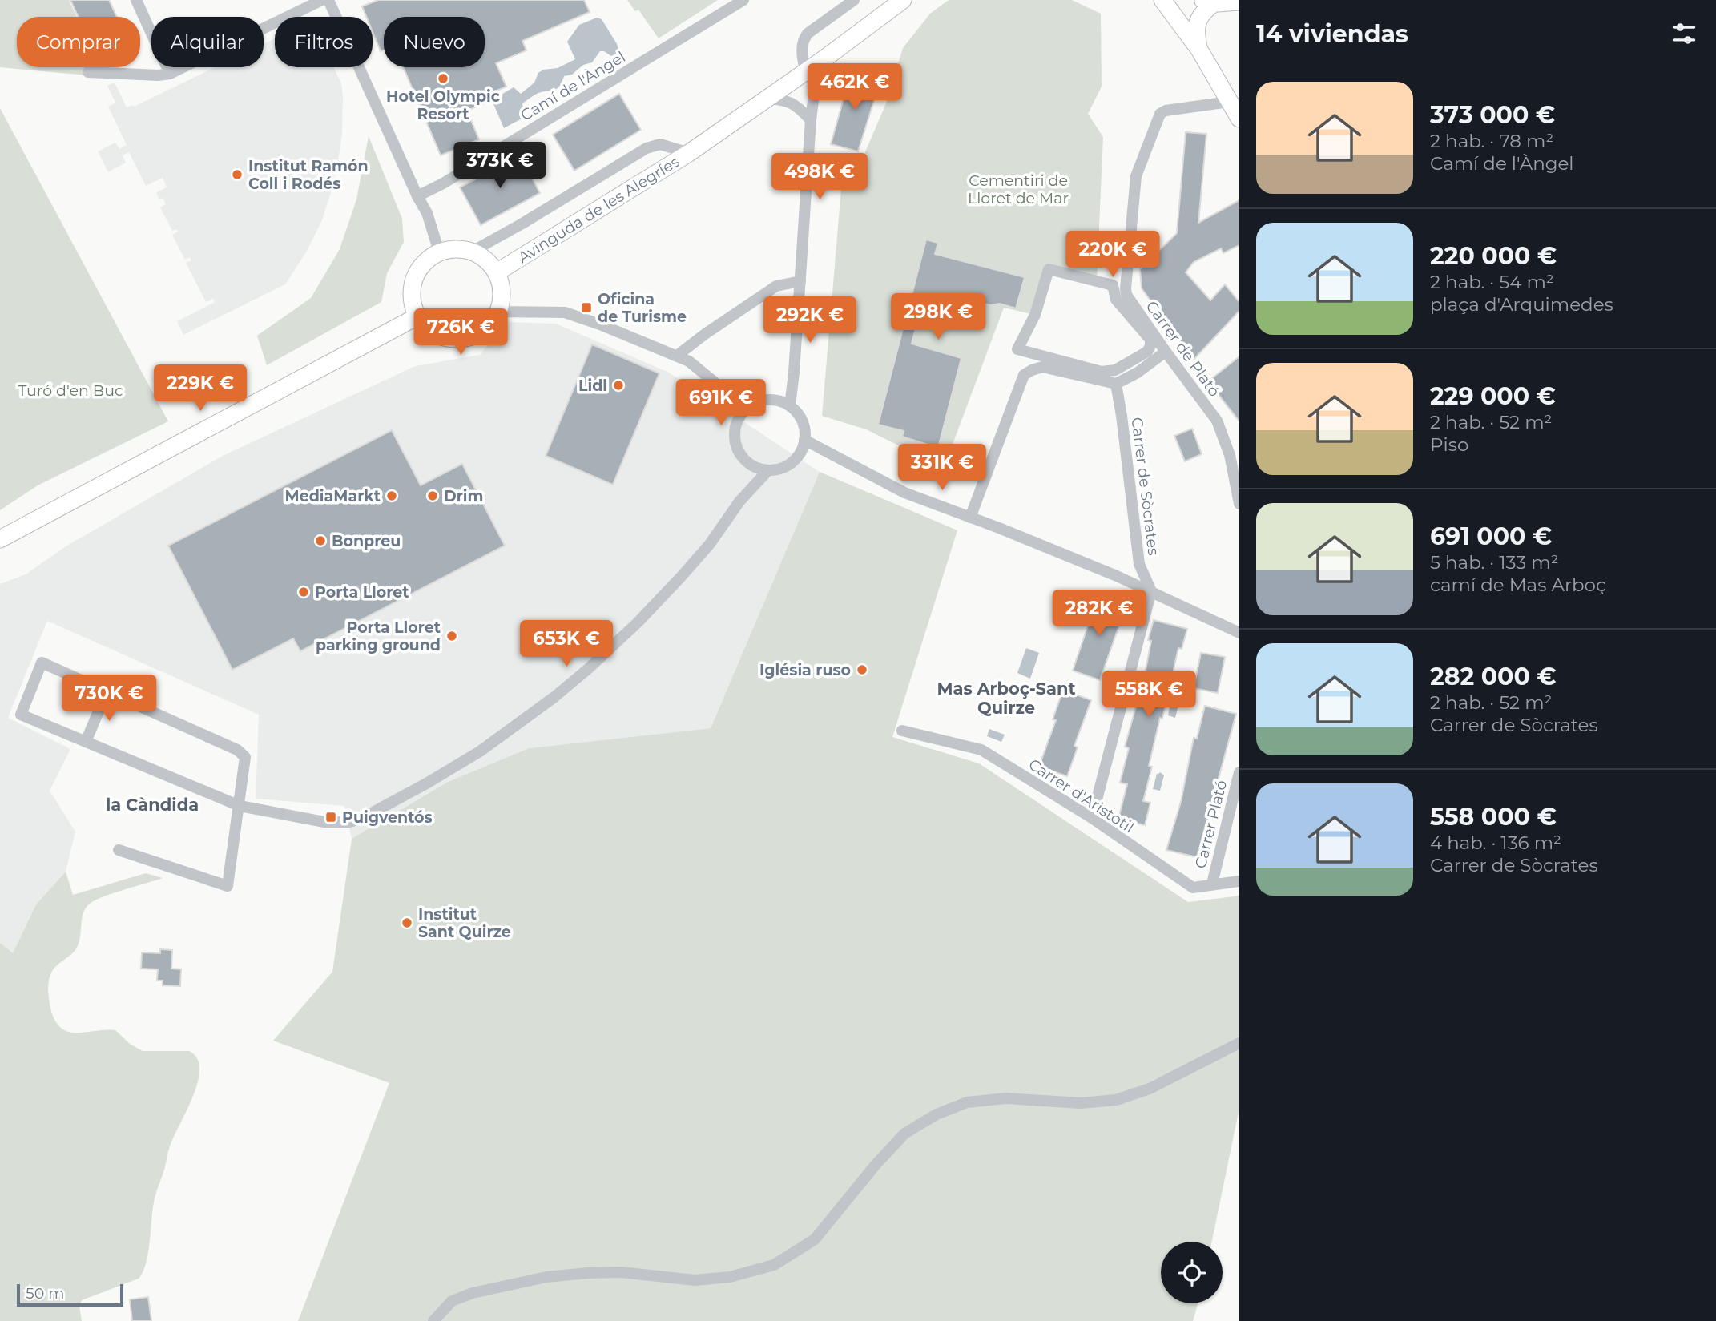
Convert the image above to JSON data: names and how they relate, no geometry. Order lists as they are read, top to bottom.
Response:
{
  "streets": {
    "main road": ["Avinguda de les Alegríes"],
    "street": [
      "Camí de l'Àngel",
      "Carrer de Plató",
      "Carrer de Sòcrates",
      "Carrer d'Aristotil",
      "Carrer Plató"
    ]
  },
  "crossings": [
    ["Carrer d'Aristotil", "Carrer Plató"]
  ],
  "districts": ["Mas Arboç-Sant Quirze", "la Càndida"],
  "parks": ["Cementiri de Lloret de Mar", "Turó d'en Buc"],
  "places": {
    "other": [
      "Hotel Olympic Resort",
      "Institut Ramón Coll i Rodés",
      "Lidl",
      "MediaMarkt",
      "Drim",
      "Bonpreu",
      "Porta Lloret",
      "Porta Lloret parking ground",
      "Iglésia ruso",
      "Institut Sant Quirze"
    ],
    "transit": ["Oficina de Turisme", "Puigventós"]
  },
  "scale_bar": "50 m",
  "page": {
    "heading": "14 viviendas",
    "chip": [
      "Comprar",
      "Alquilar",
      "Filtros",
      "Nuevo"
    ],
    "price": [
      "462K €",
      "373K €",
      "498K €",
      "220K €",
      "298K €",
      "292K €",
      "726K €",
      "229K €",
      "691K €",
      "331K €",
      "282K €",
      "653K €",
      "558K €",
      "730K €"
    ],
    "list": [
      {
        "name": "373 000 €",
        "note": "2 hab. · 78 m² · Camí de l'Àngel"
      },
      {
        "name": "220 000 €",
        "note": "2 hab. · 54 m² · plaça d'Arquimedes"
      },
      {
        "name": "229 000 €",
        "note": "2 hab. · 52 m² · Piso"
      },
      {
        "name": "691 000 €",
        "note": "5 hab. · 133 m² · camí de Mas Arboç"
      },
      {
        "name": "282 000 €",
        "note": "2 hab. · 52 m² · Carrer de Sòcrates"
      },
      {
        "name": "558 000 €",
        "note": "4 hab. · 136 m² · Carrer de Sòcrates"
      }
    ],
    "scale": "50 m"
  }
}
